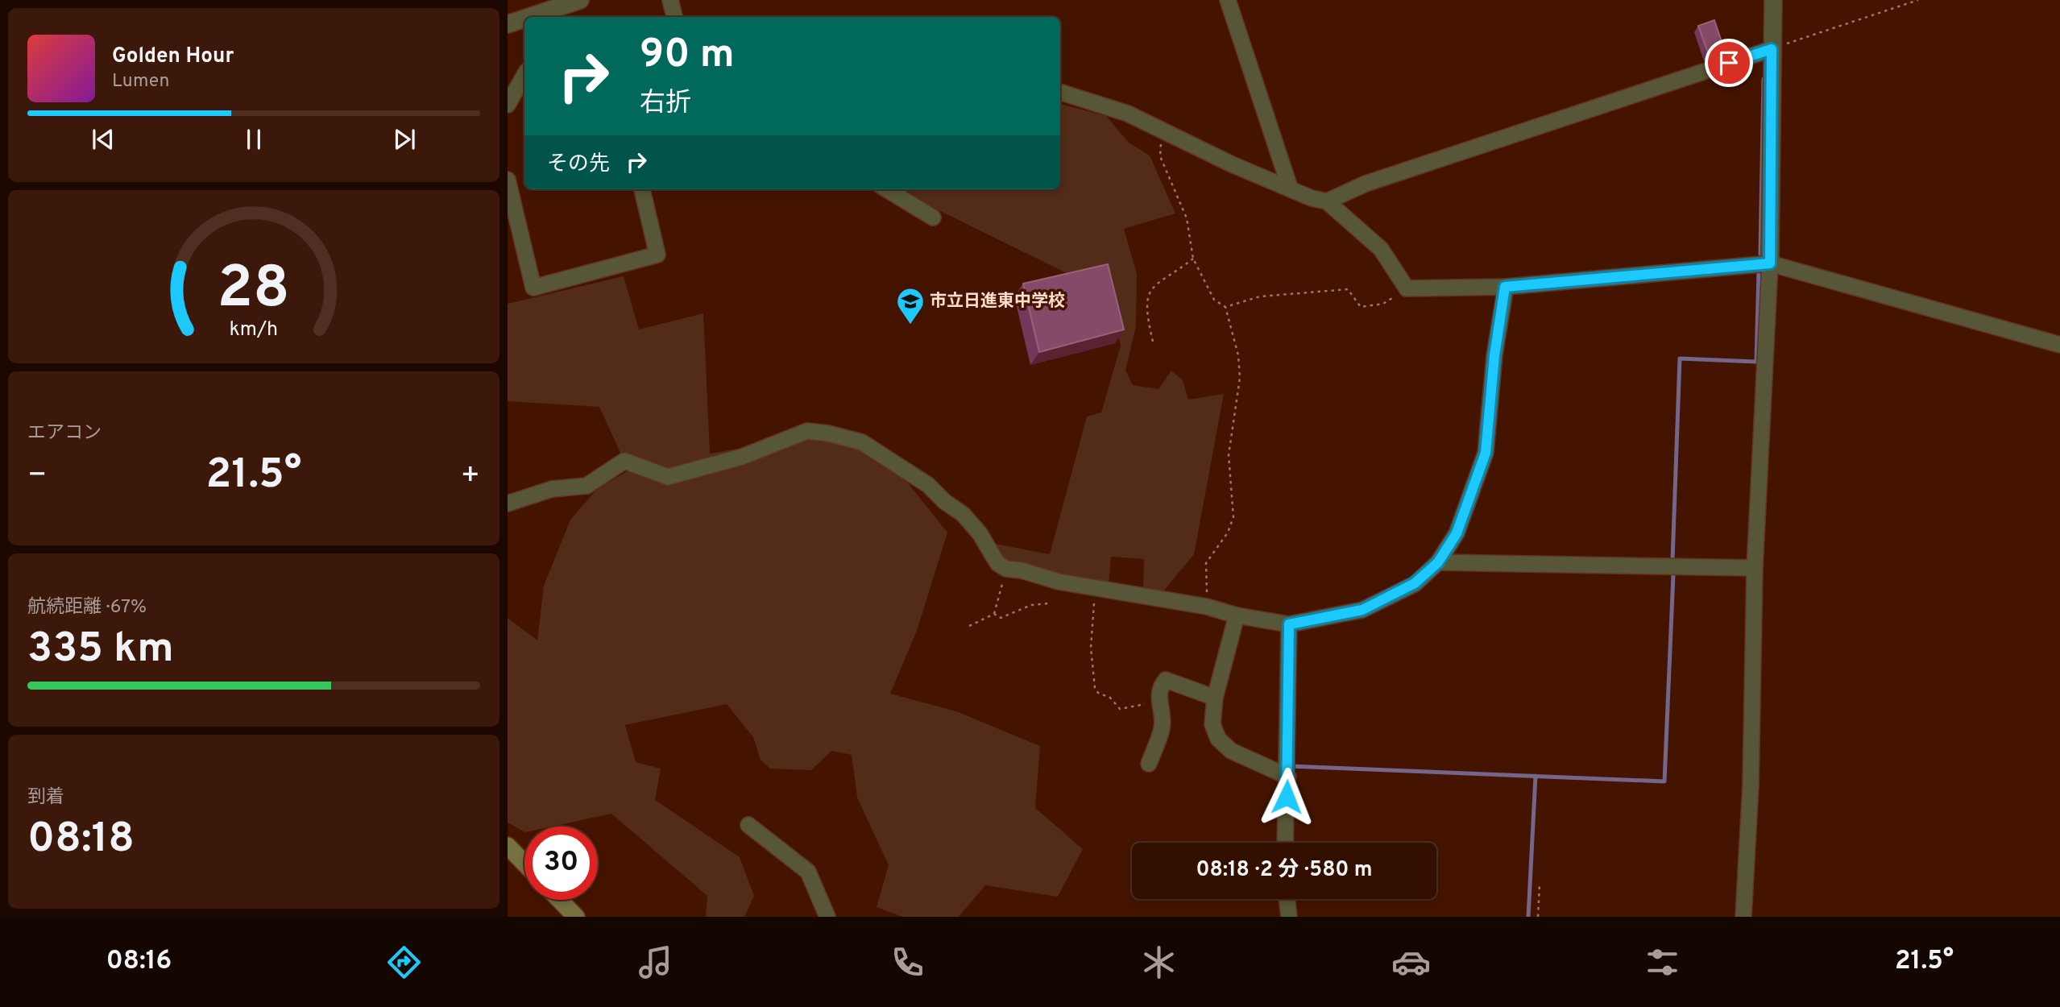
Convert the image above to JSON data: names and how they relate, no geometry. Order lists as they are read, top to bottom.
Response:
{
  "places": {
    "school or university": ["市立日進東中学校"]
  },
  "page": {
    "turn": ["90 m", "右折"],
    "song": ["Golden Hour", "Lumen"],
    "then": "その先",
    "tile": [
      "エアコン",
      ["航続距離 · 67%", "335 km"],
      ["到着", "08:18"]
    ],
    "heat": ["−", "21.5°", "+"],
    "limit": "30",
    "trip": "08:18 · 2 分 · 580 m",
    "tabs": ["08:16", "21.5°"],
    "gauge": ["28", "km/h"]
  }
}
